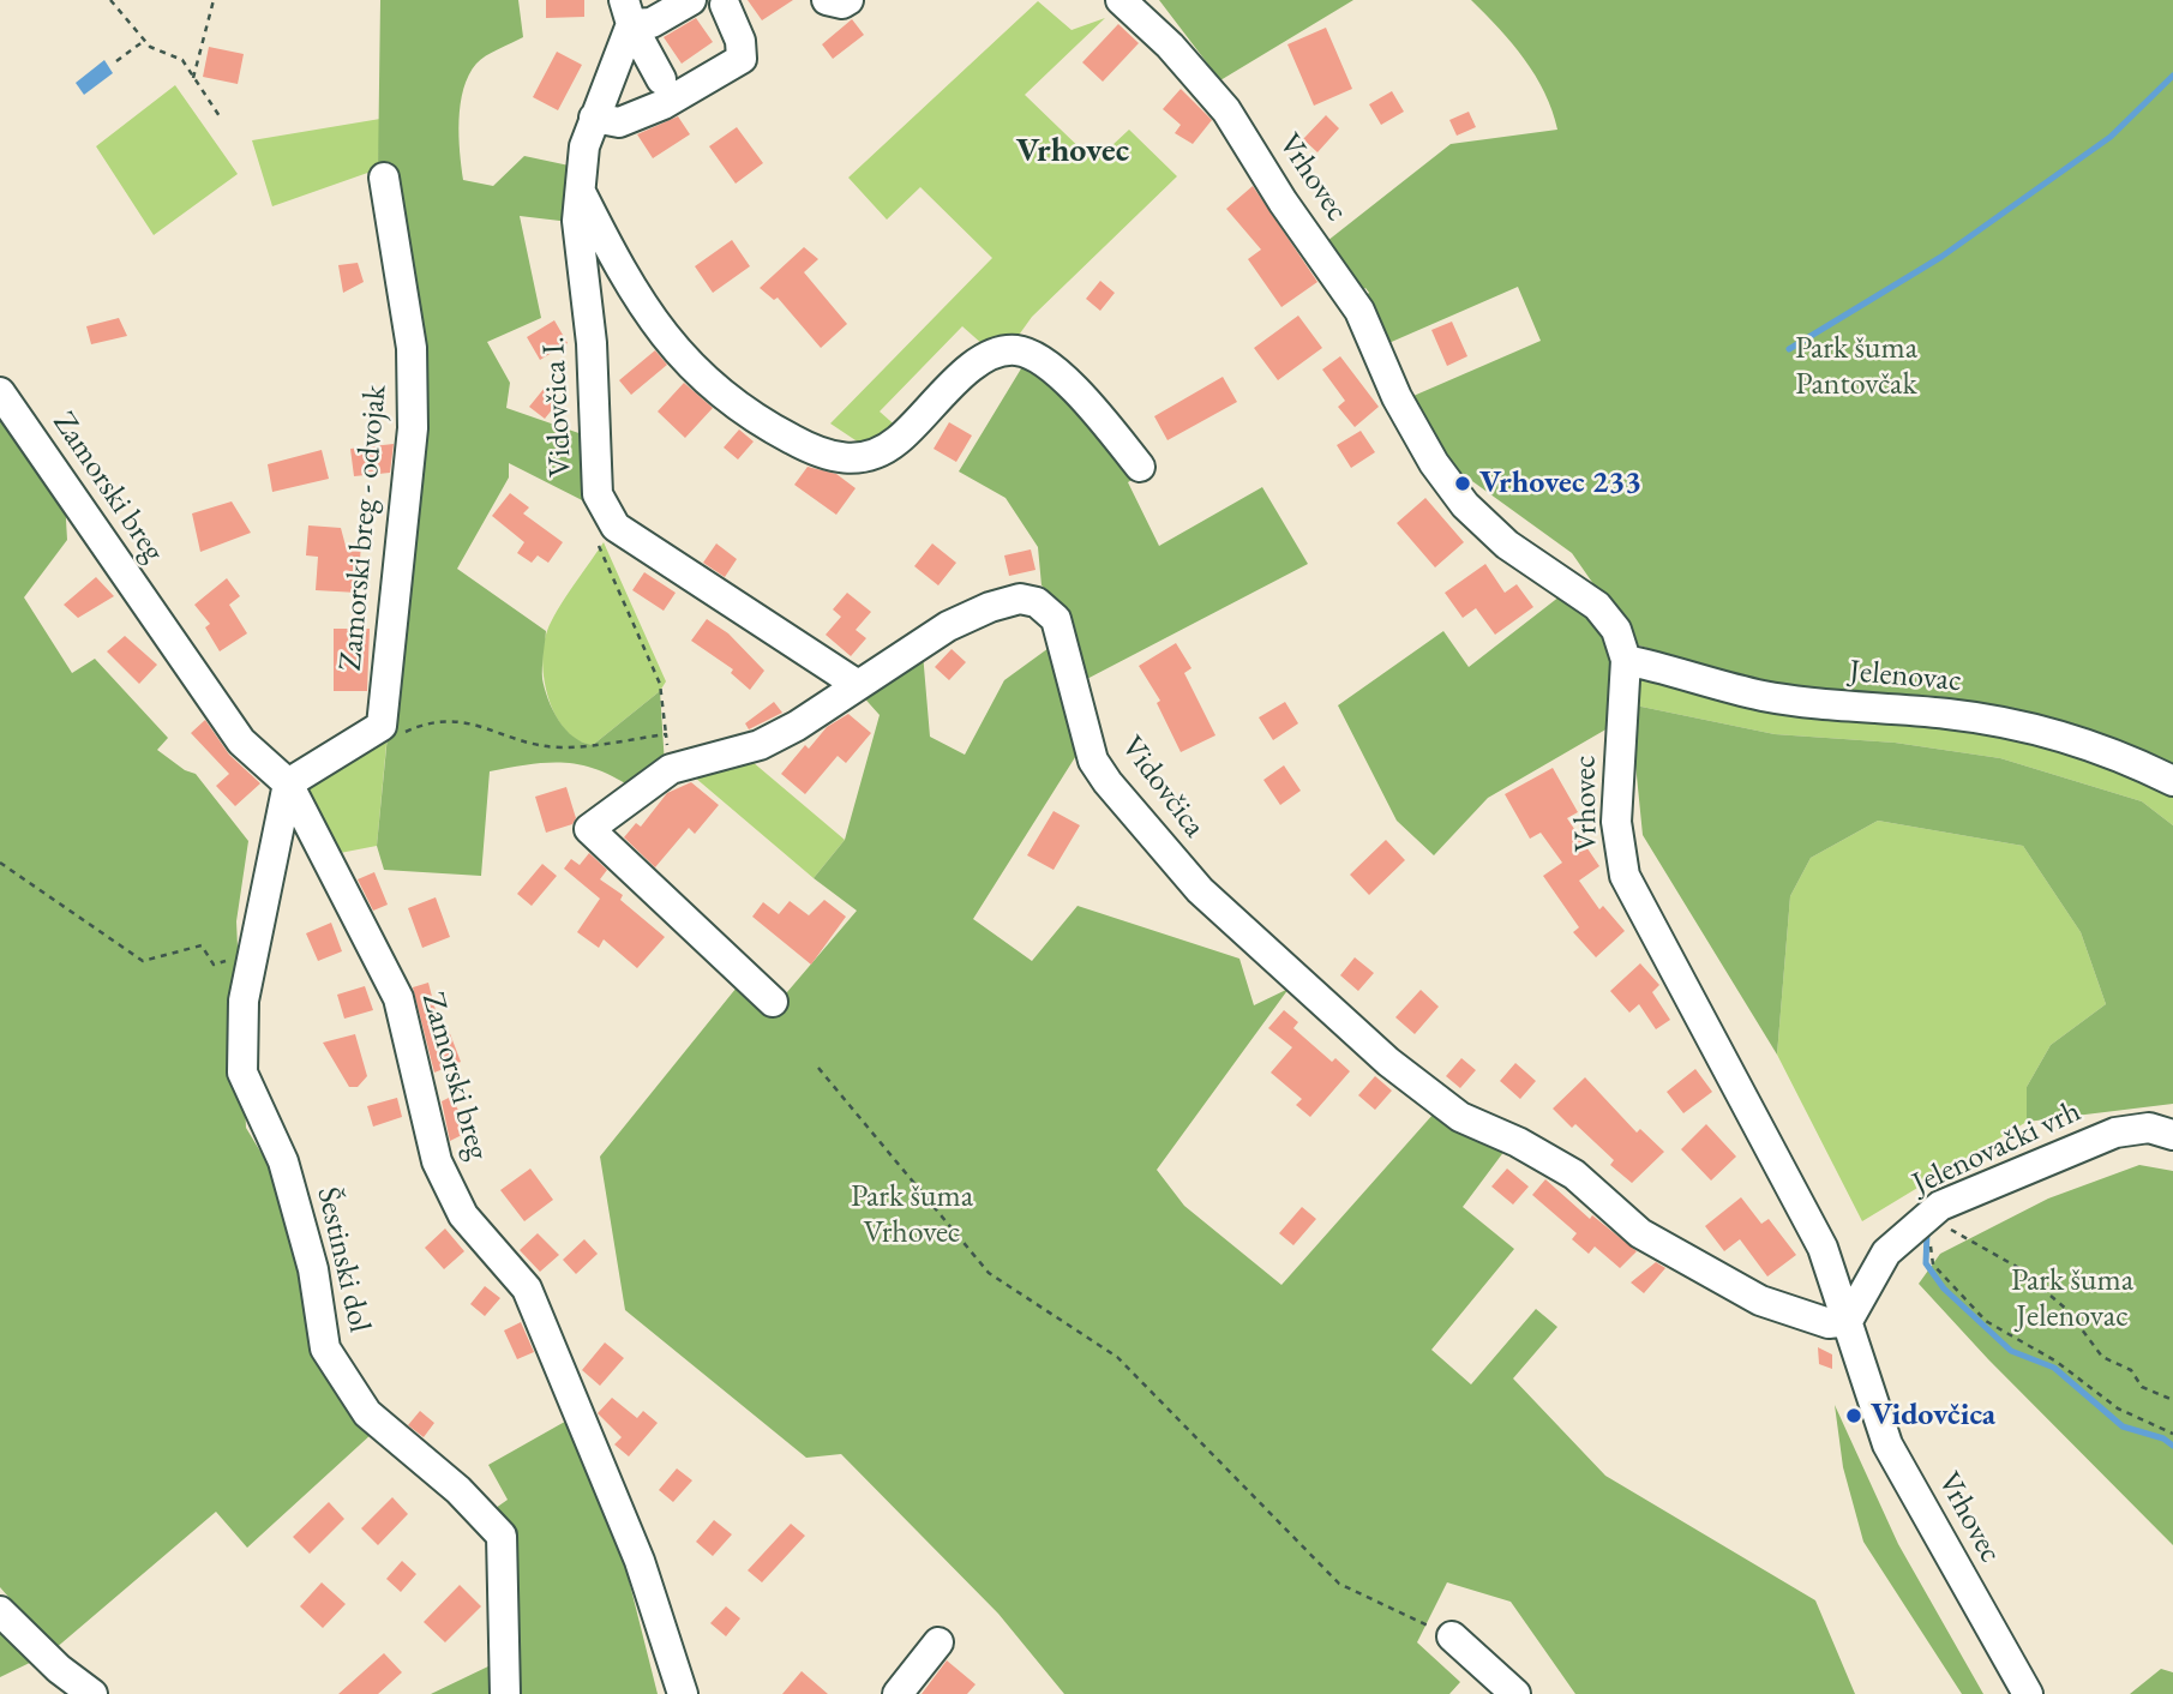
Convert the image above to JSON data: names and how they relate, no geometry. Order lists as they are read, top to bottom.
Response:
{
  "streets": {
    "street": [
      "Vrhovec",
      "Vidovčica I.",
      "Zamorski breg",
      "Zamorski breg - odvojak",
      "Jelenovac",
      "Vidovčica",
      "Jelenovački vrh",
      "Šestinski dol"
    ]
  },
  "crossings": [
    ["Vrhovec", "Jelenovac"],
    ["Vrhovec", "Vidovčica"],
    ["Vrhovec", "Jelenovački vrh"],
    ["Vidovčica I.", "Vidovčica"],
    ["Zamorski breg", "Šestinski dol"],
    ["Vidovčica", "Jelenovački vrh"]
  ],
  "districts": ["Vrhovec"],
  "parks": ["Park šuma Pantovčak", "Park šuma Vrhovec", "Park šuma Jelenovac"],
  "places": ["Vrhovec 233", "Vidovčica"]
}
